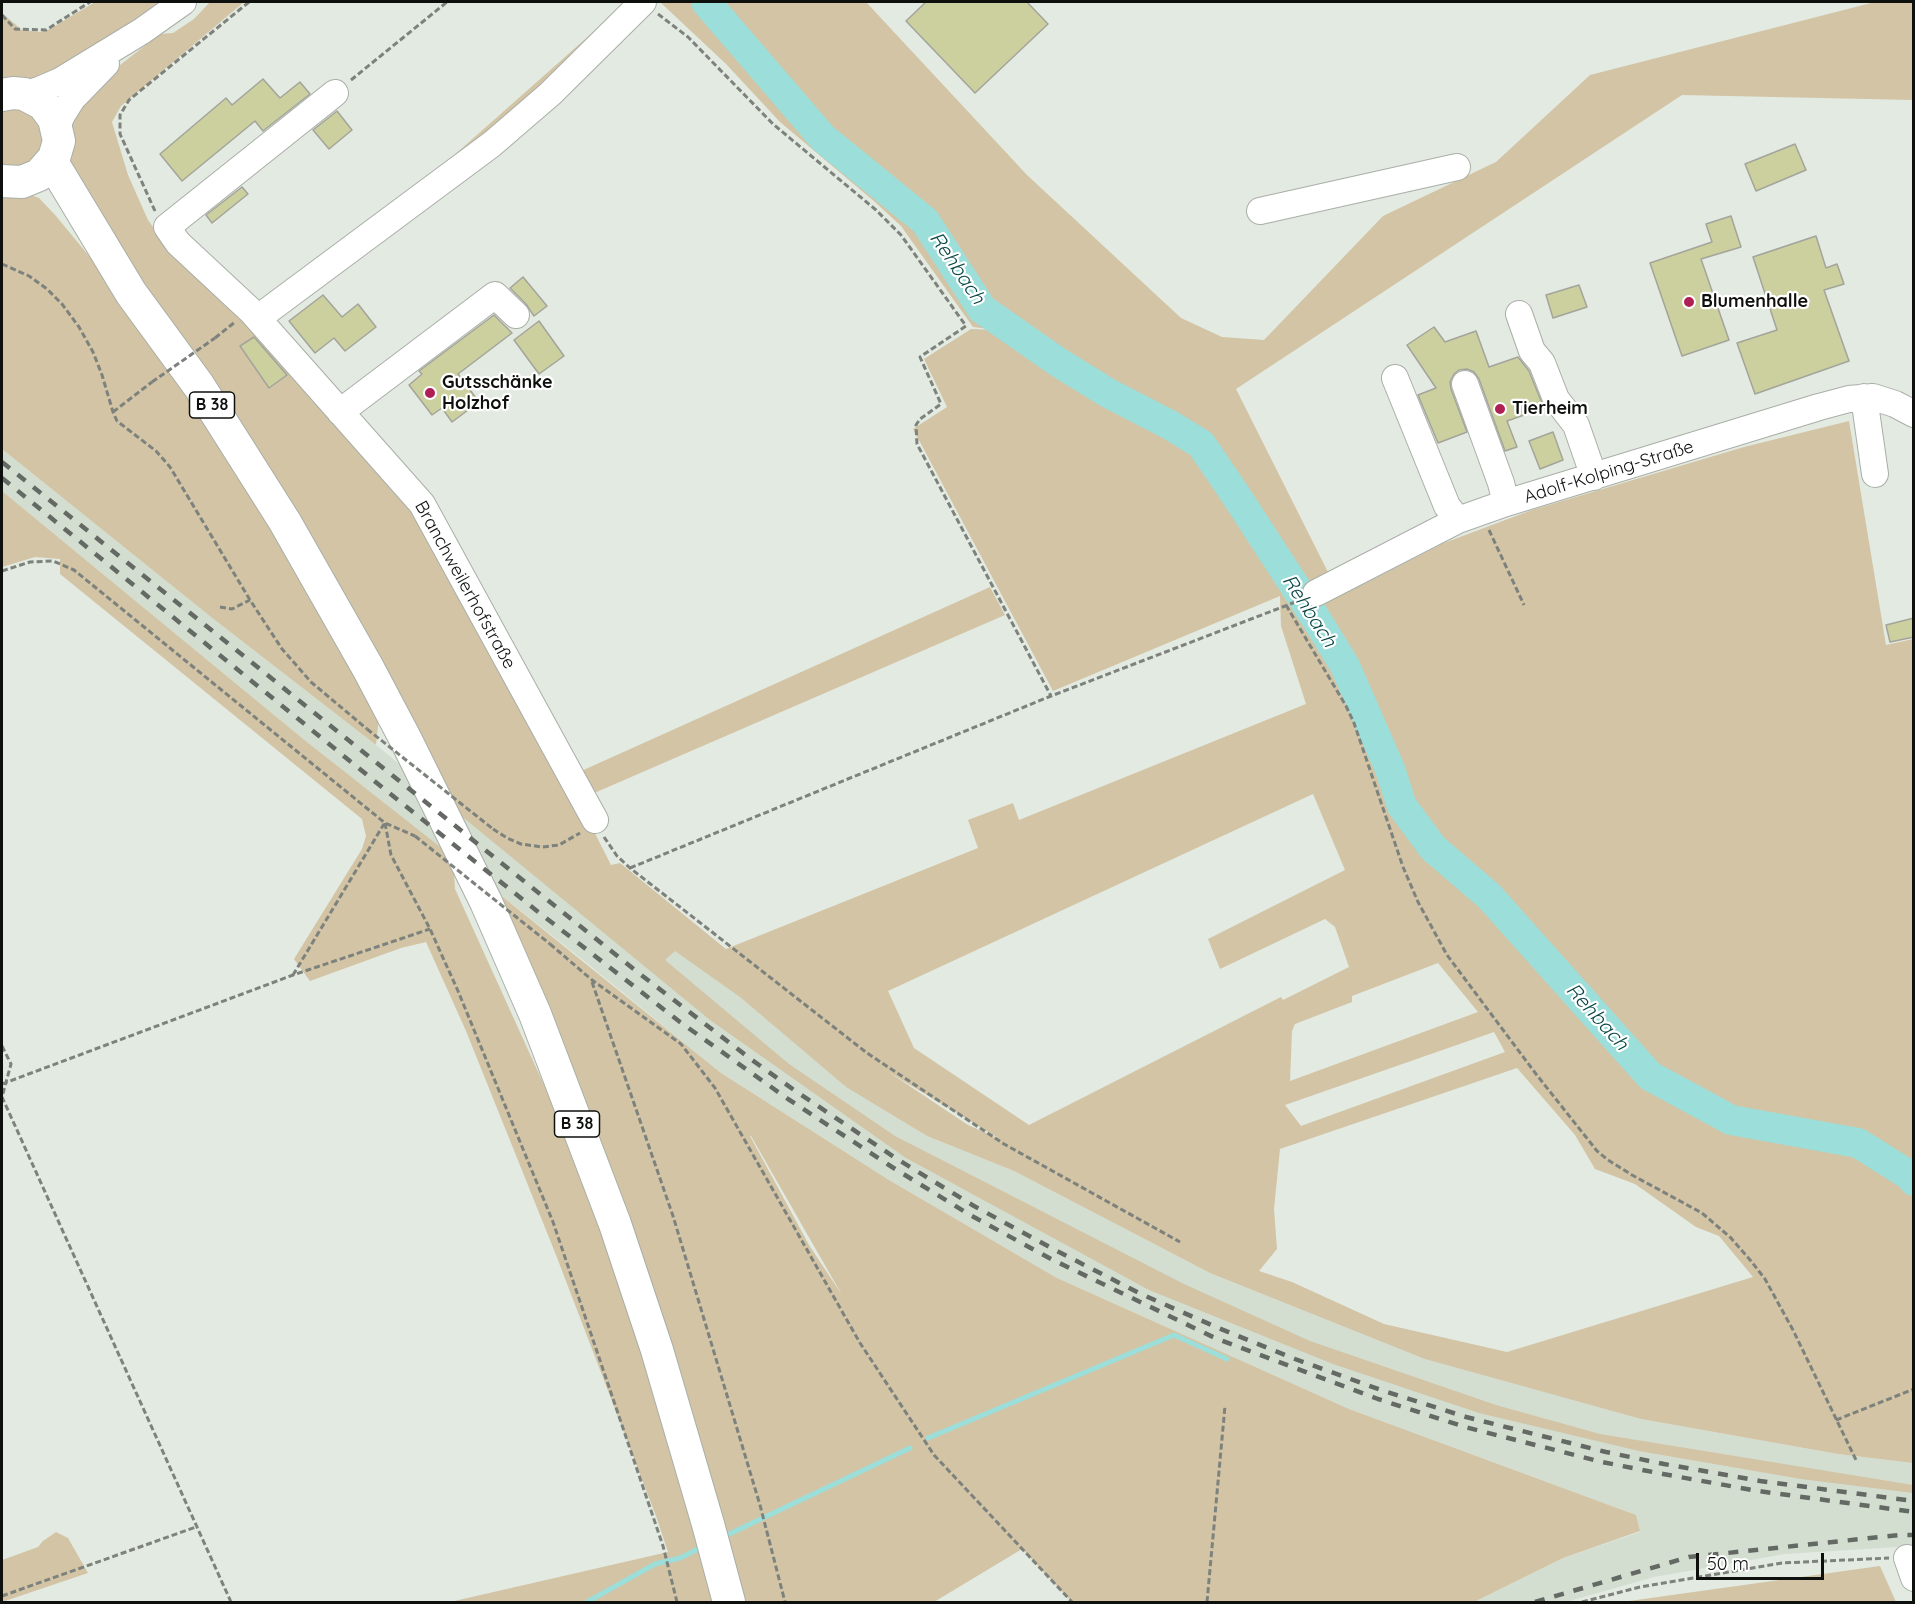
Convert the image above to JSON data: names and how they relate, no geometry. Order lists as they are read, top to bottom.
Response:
{
  "streets": {
    "main road": ["B 38"],
    "street": ["Adolf-Kolping-Straße", "Branchweilerhofstraße"]
  },
  "water": ["Rehbach"],
  "places": ["Blumenhalle", "Gutsschänke Holzhof", "Tierheim"],
  "scale_bar": "50 m"
}
